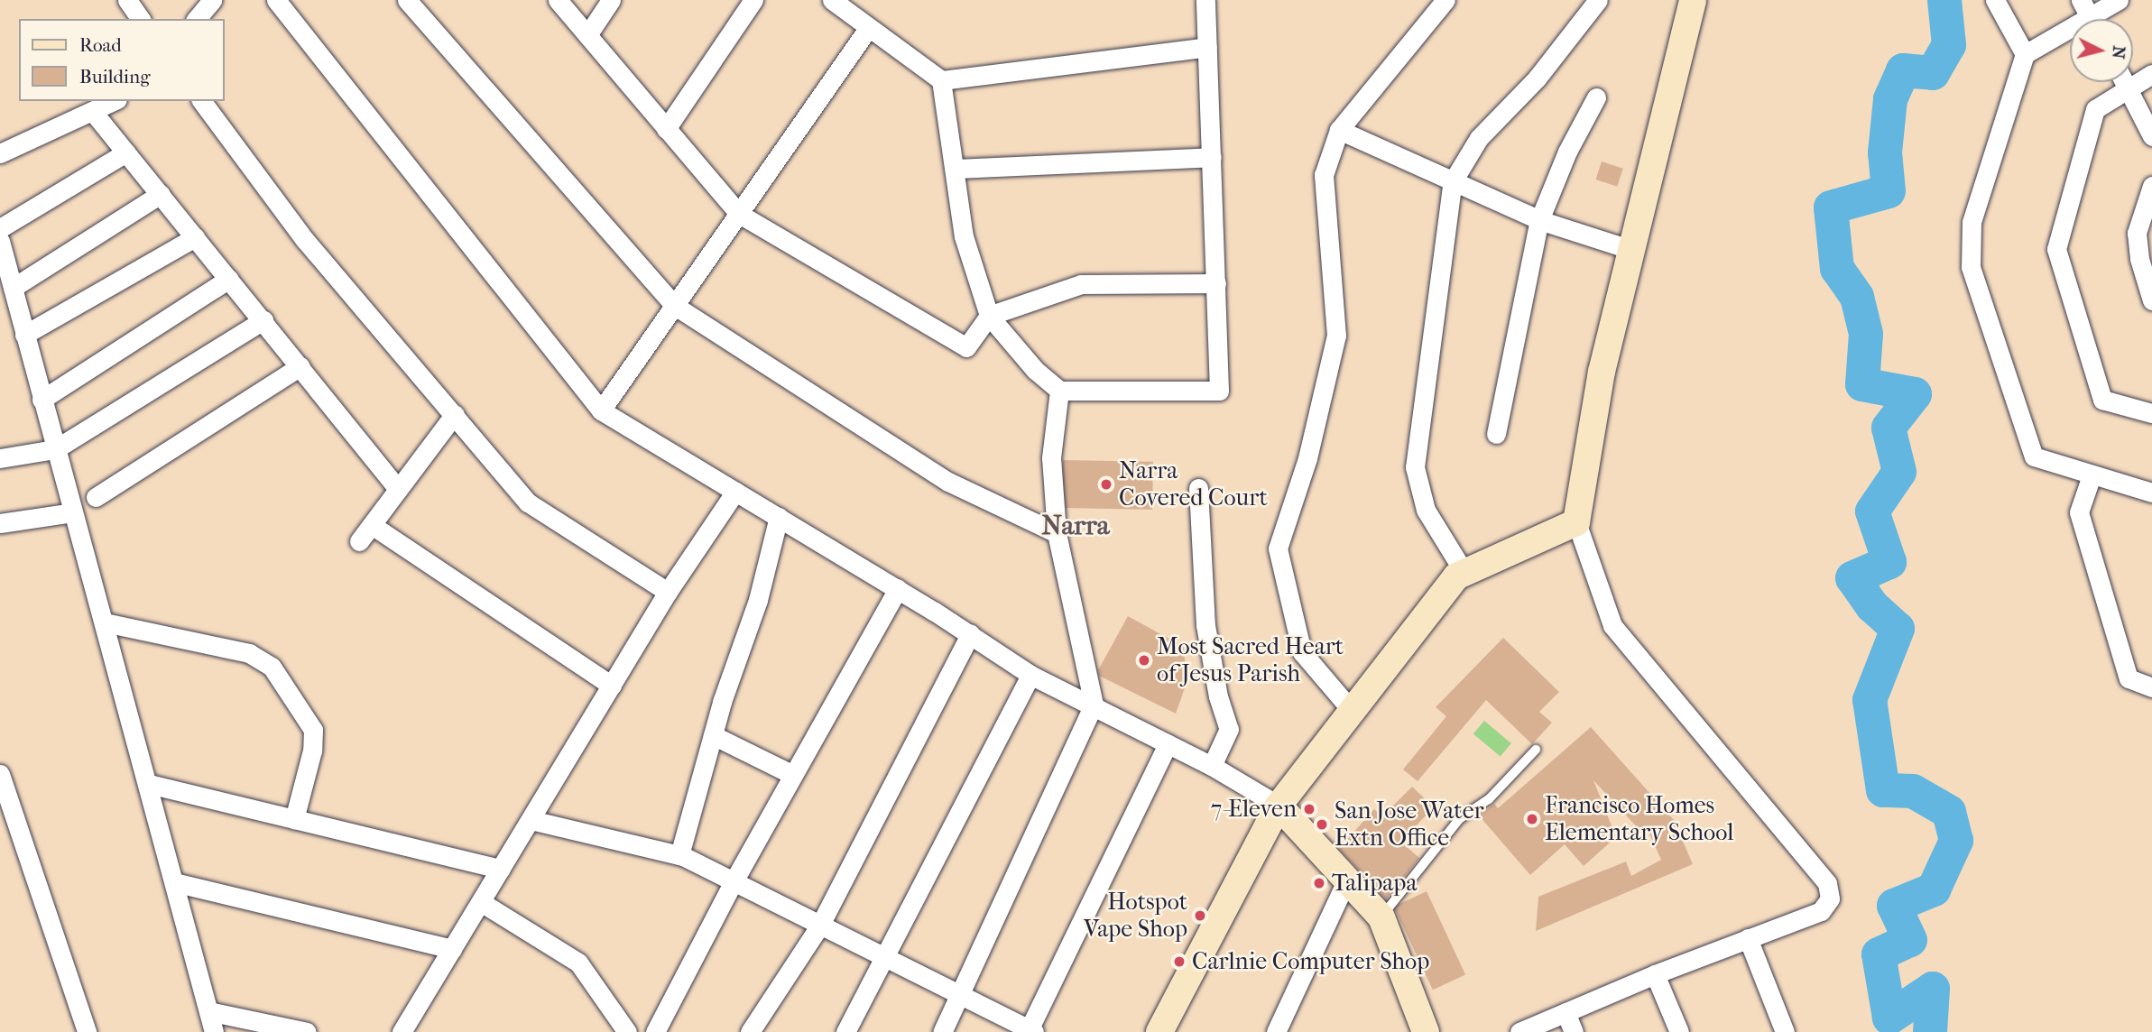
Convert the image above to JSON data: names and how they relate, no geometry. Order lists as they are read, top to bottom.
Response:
{
  "districts": ["Narra"],
  "places": [
    "Narra Covered Court",
    "Most Sacred Heart of Jesus Parish",
    "7-Eleven",
    "Francisco Homes Elementary School",
    "San Jose Water Extn Office",
    "Talipapa",
    "Hotspot Vape Shop",
    "Carlnie Computer Shop"
  ],
  "legend": ["Road", "Building"],
  "north": "right"
}
